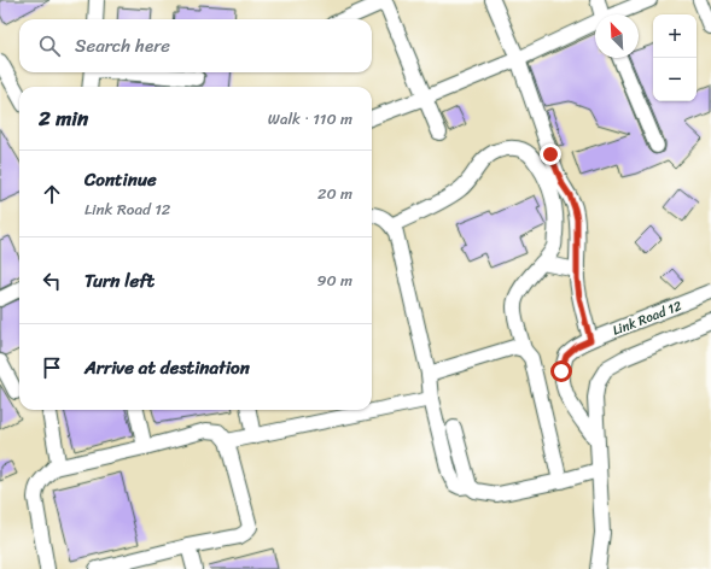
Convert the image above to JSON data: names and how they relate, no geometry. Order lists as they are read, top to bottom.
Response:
{
  "streets": {
    "street": ["Link Road 12"]
  },
  "north": "top left",
  "page": {
    "map_buttons": ["+", "−"],
    "search": "Search here",
    "heading": ["2 min", "Walk · 110 m"],
    "list": [
      ["Continue", "Link Road 12", "20 m"],
      ["Turn left", "90 m"],
      "Arrive at destination"
    ]
  }
}
